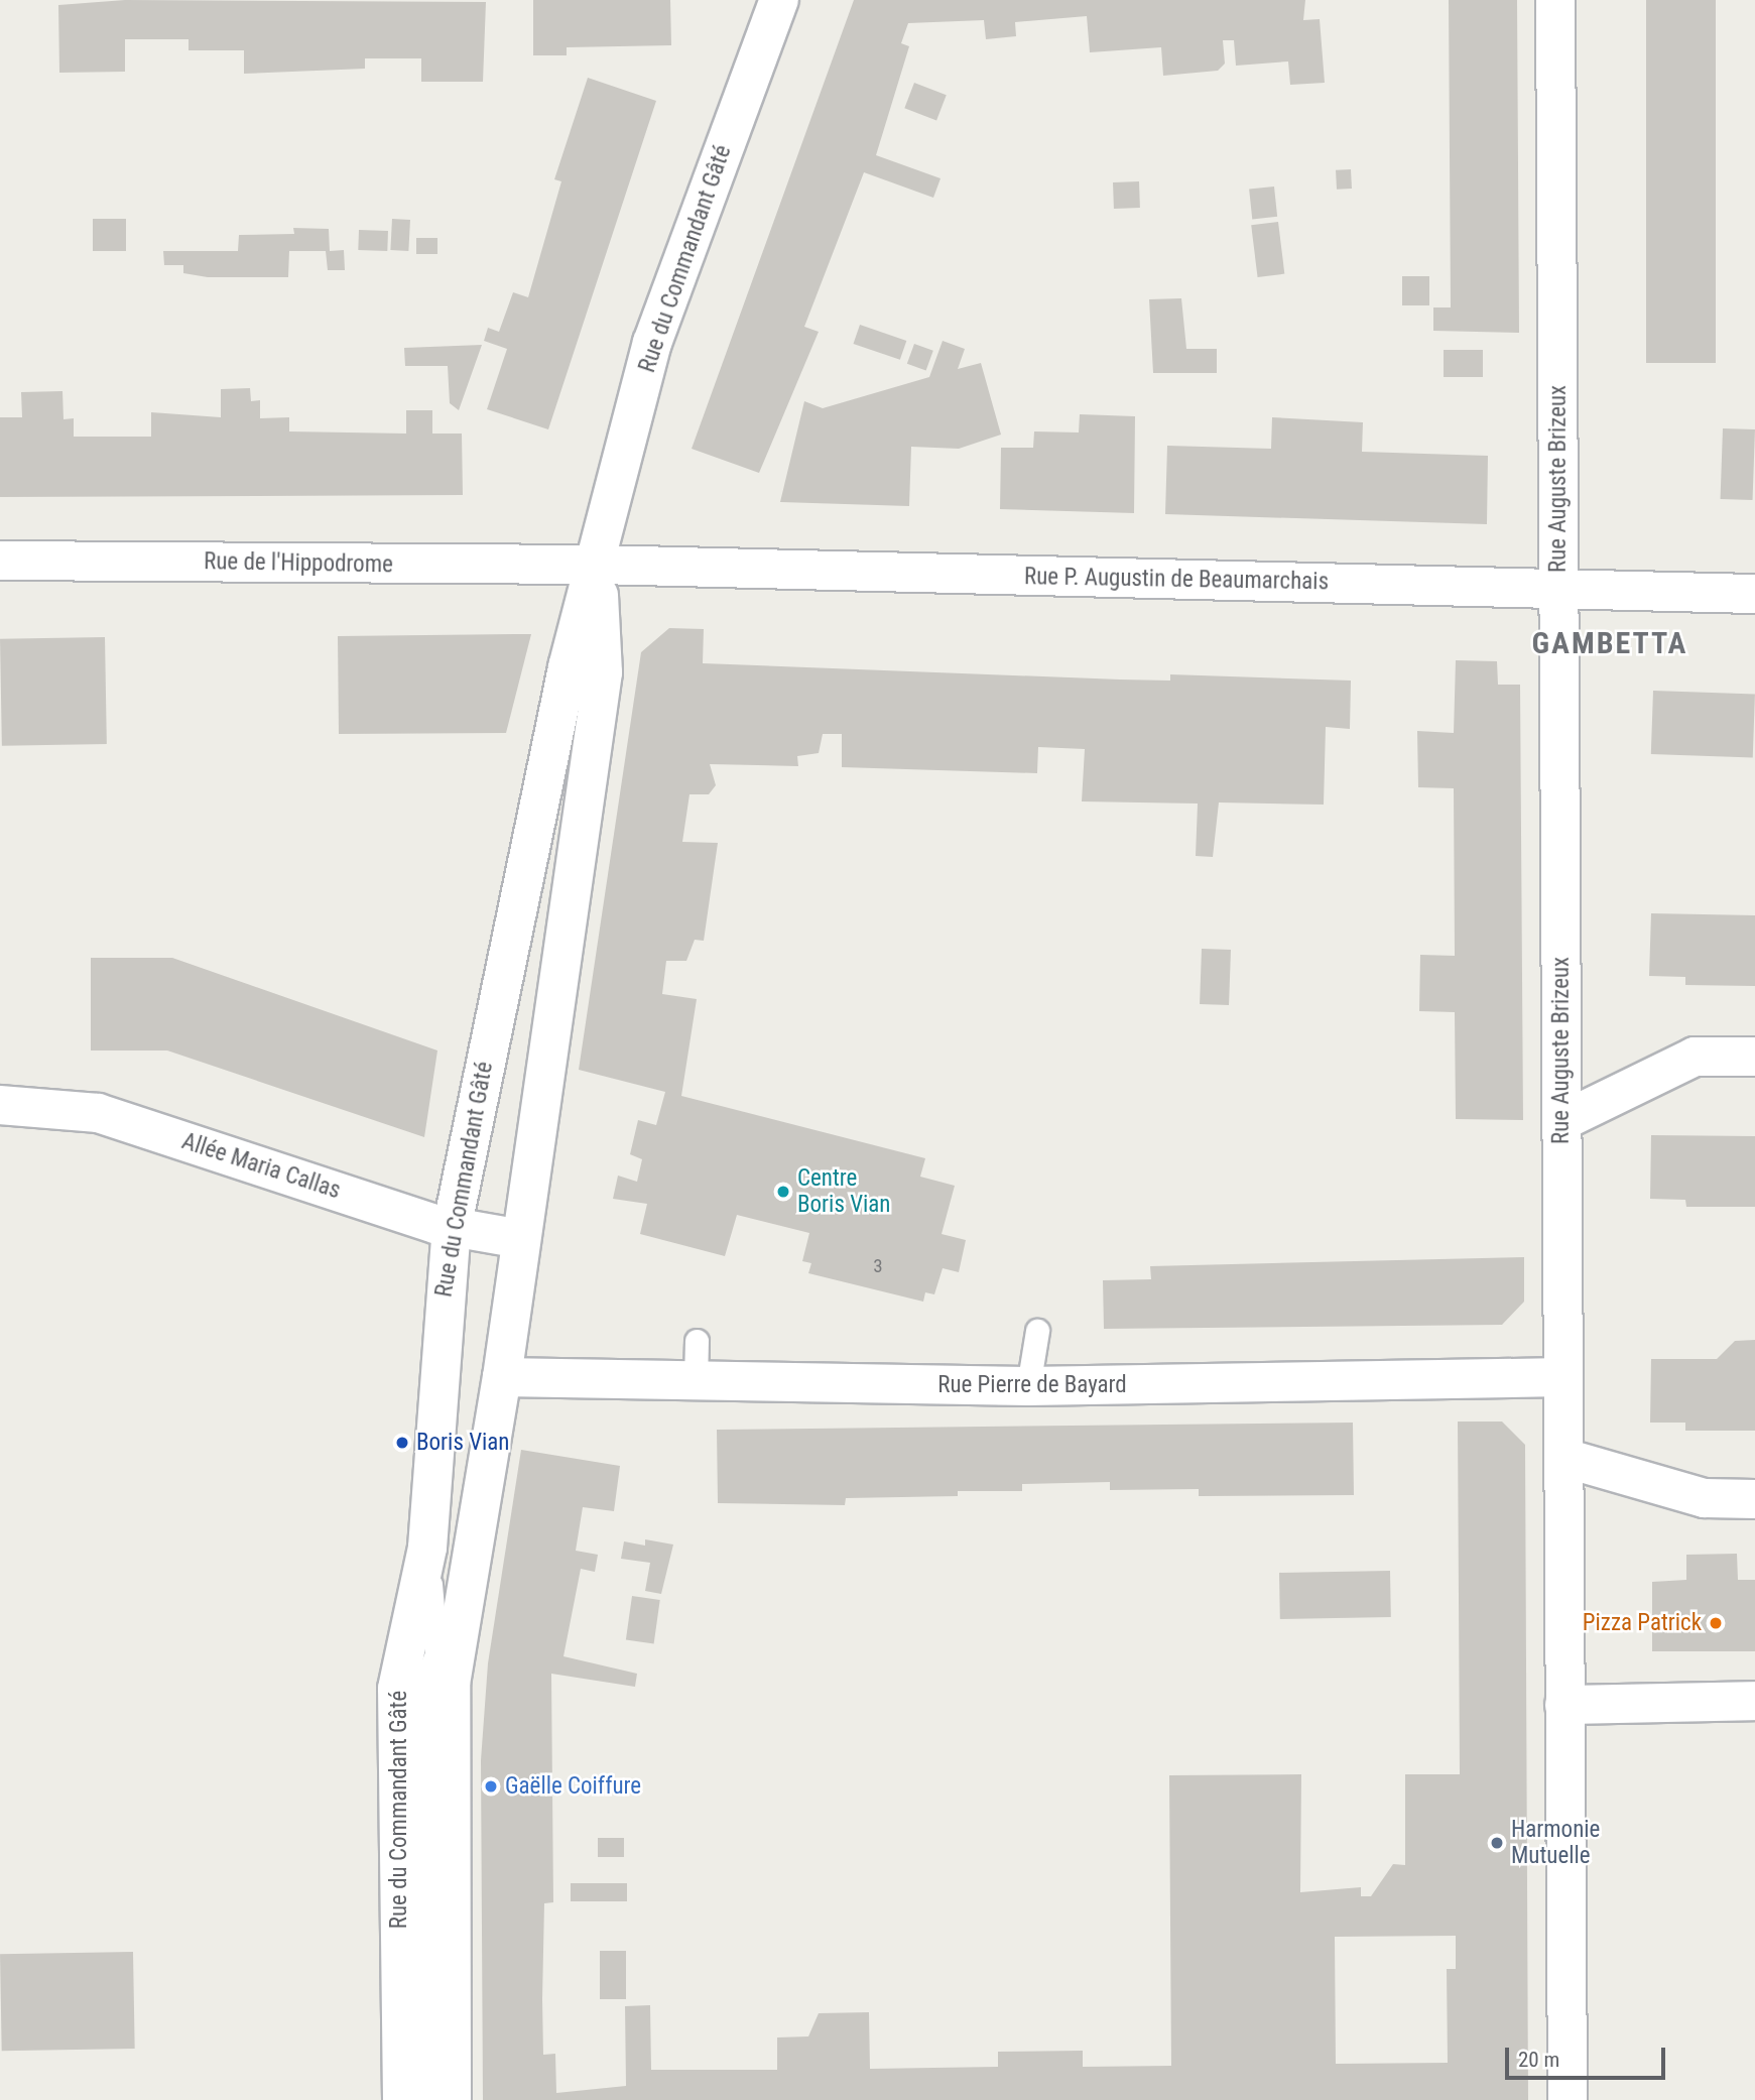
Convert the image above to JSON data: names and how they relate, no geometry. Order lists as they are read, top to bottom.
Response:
{
  "streets": {
    "street": [
      "Rue du Commandant Gâté",
      "Rue Auguste Brizeux",
      "Rue de l'Hippodrome",
      "Rue P. Augustin de Beaumarchais",
      "Allée Maria Callas",
      "Rue Pierre de Bayard"
    ]
  },
  "crossings": [
    ["Rue du Commandant Gâté", "Rue de l'Hippodrome"],
    ["Rue du Commandant Gâté", "Rue P. Augustin de Beaumarchais"],
    ["Rue du Commandant Gâté", "Allée Maria Callas"],
    ["Rue du Commandant Gâté", "Rue Pierre de Bayard"],
    ["Rue Auguste Brizeux", "Rue P. Augustin de Beaumarchais"],
    ["Rue Auguste Brizeux", "Rue Pierre de Bayard"],
    ["Rue de l'Hippodrome", "Rue P. Augustin de Beaumarchais"]
  ],
  "districts": ["GAMBETTA"],
  "places": [
    "Centre Boris Vian",
    "Boris Vian",
    "Pizza Patrick",
    "Gaëlle Coiffure",
    "Harmonie Mutuelle"
  ],
  "house_numbers": ["3"],
  "scale_bar": "20 m"
}
